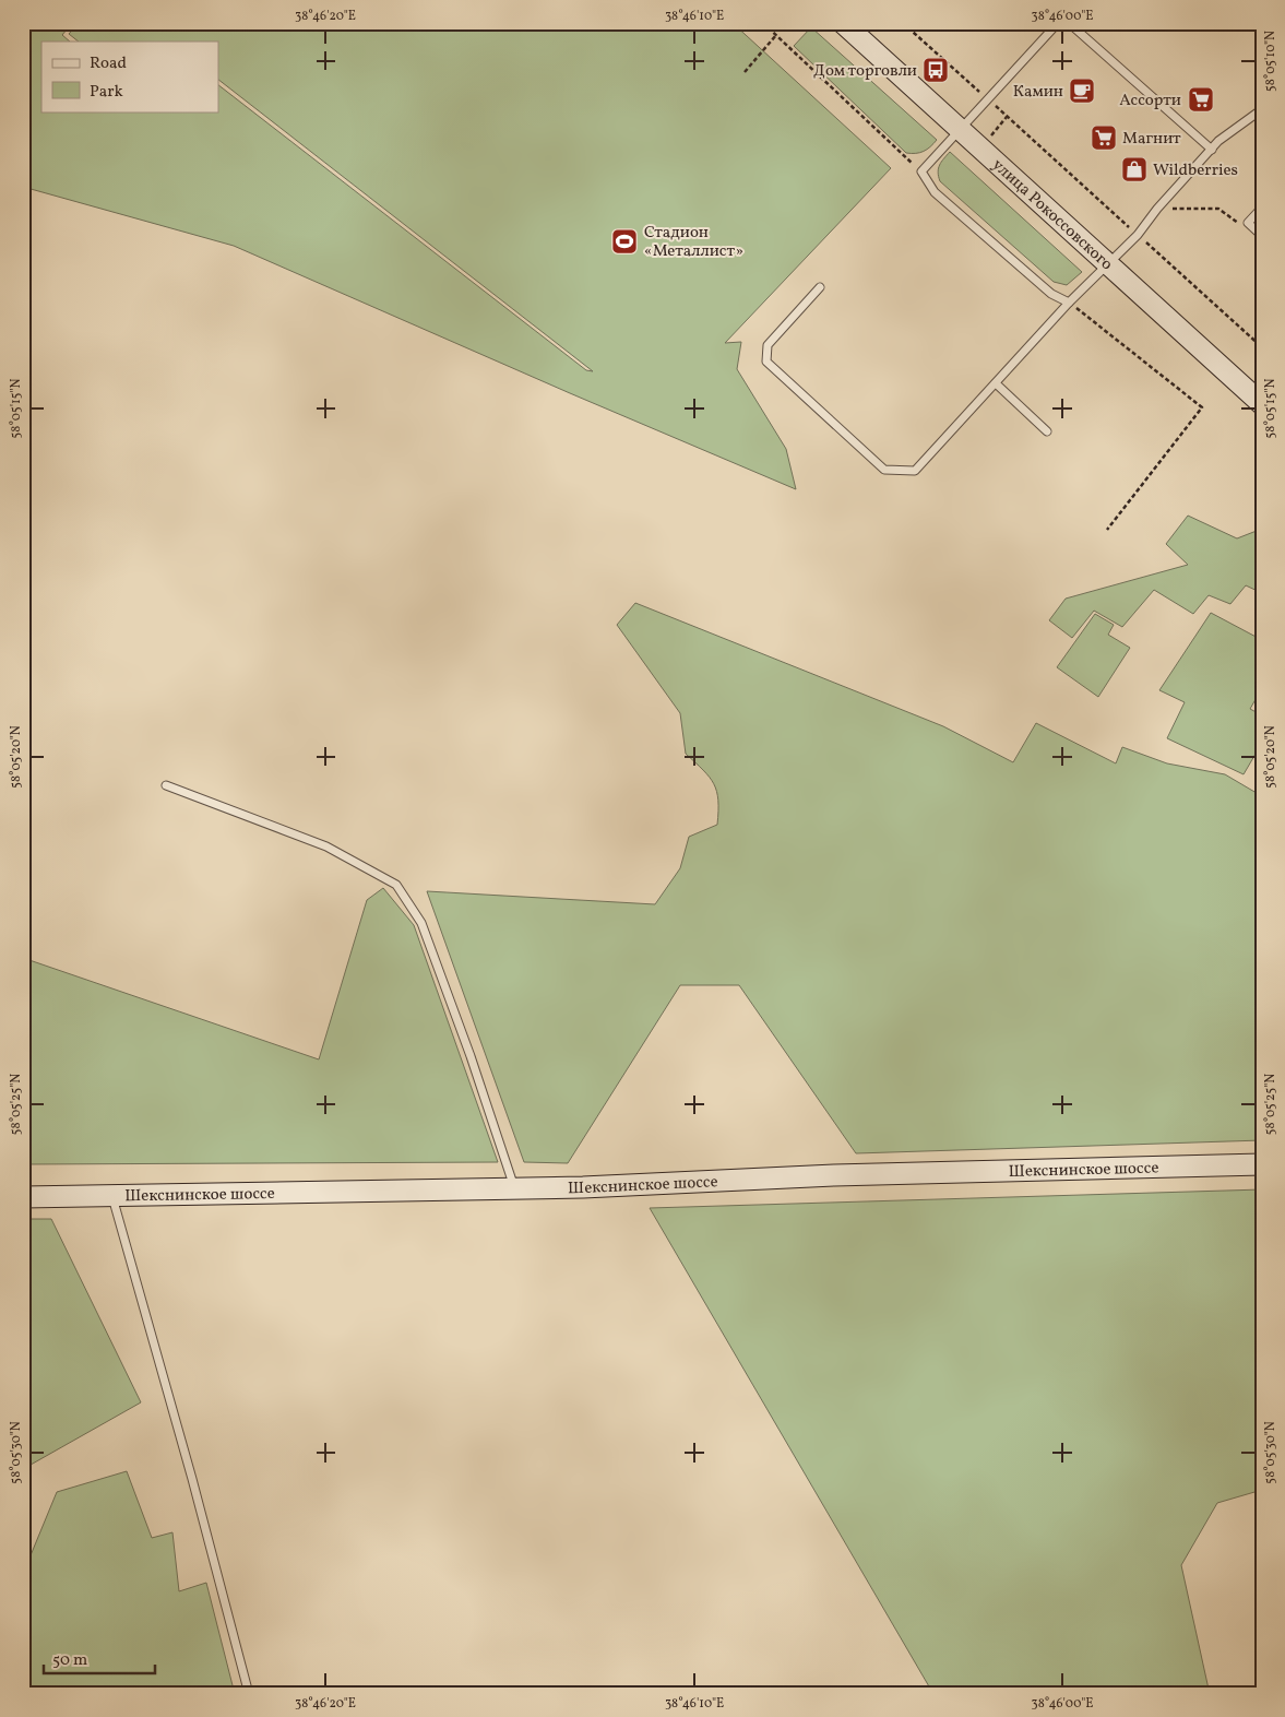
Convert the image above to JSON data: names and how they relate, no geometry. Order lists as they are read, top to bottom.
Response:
{
  "streets": {
    "main road": ["улица Рокоссовского", "Шекснинское шоссе"]
  },
  "places": {
    "bus stop": ["Дом торговли"],
    "cafe": ["Камин"],
    "supermarket": ["Ассорти", "Магнит"],
    "shop": ["Wildberries"],
    "sports": ["Стадион «Металлист»"]
  },
  "legend": ["Road", "Park"],
  "scale_bar": "50 m",
  "coordinates": [
    "38°46'20\"E",
    "38°46'10\"E",
    "38°46'00\"E",
    "58°05'10\"N",
    "58°05'15\"N",
    "58°05'20\"N",
    "58°05'25\"N",
    "58°05'30\"N"
  ]
}
